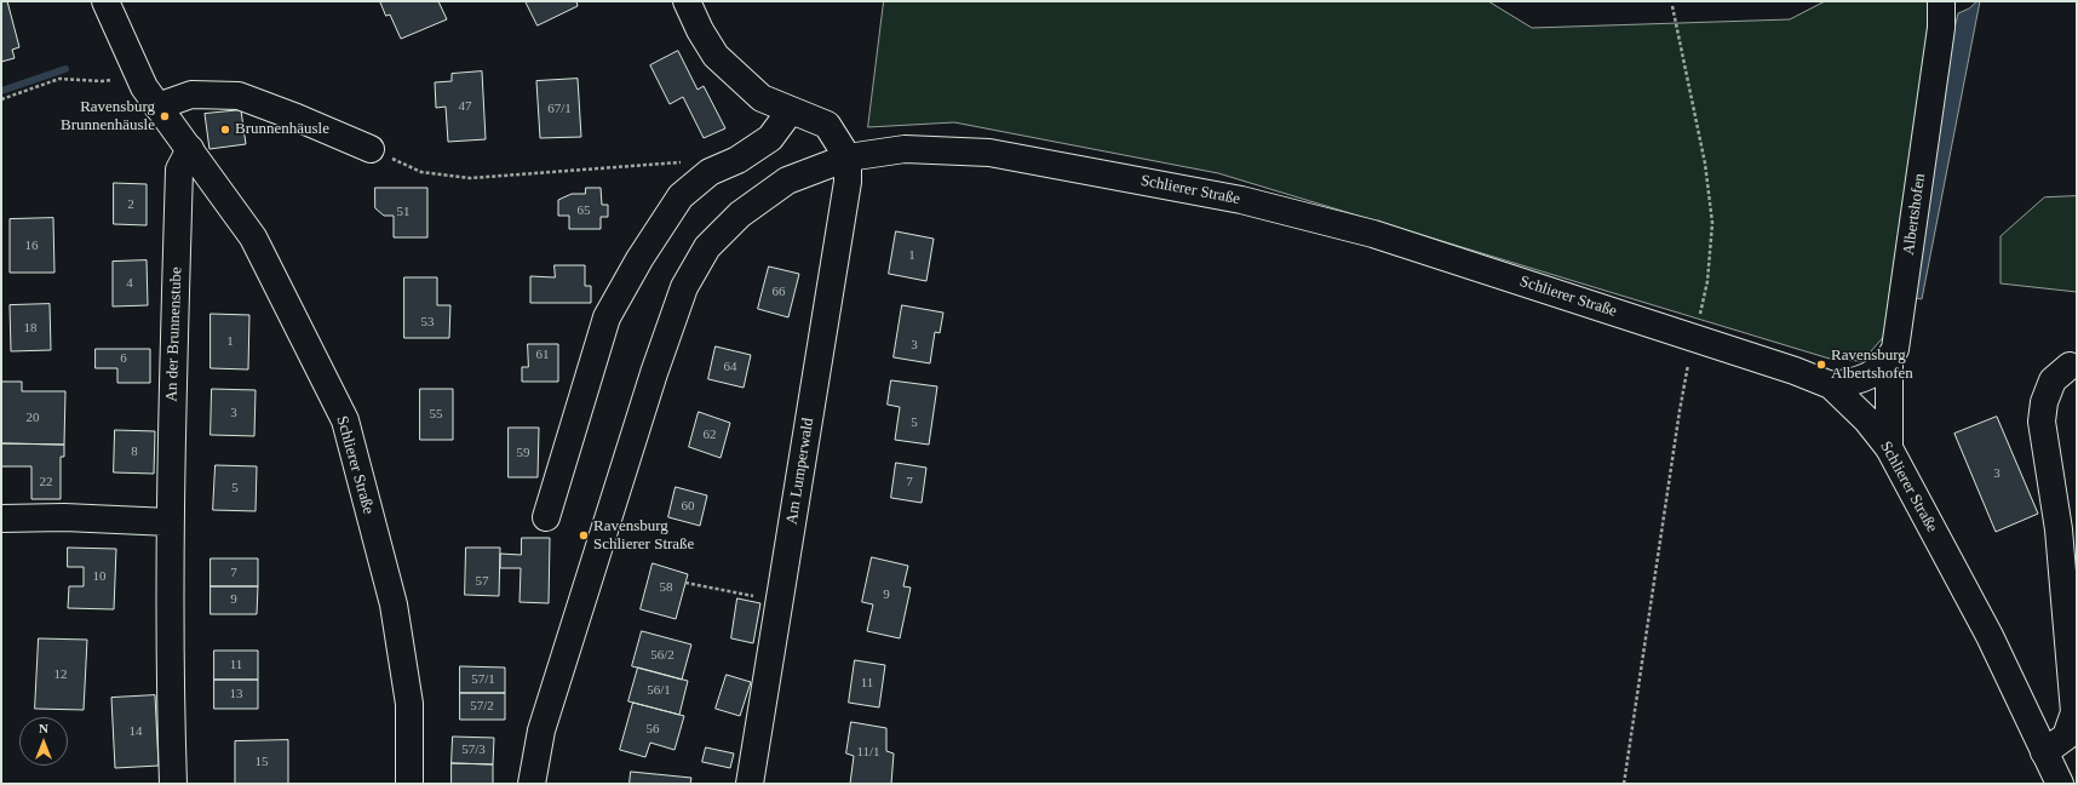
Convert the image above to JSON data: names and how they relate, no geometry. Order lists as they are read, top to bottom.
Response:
{
  "streets": {
    "main road": [
      "Schlierer Straße",
      "Albertshofen",
      "An der Brunnenstube",
      "Am Lumperwald"
    ]
  },
  "crossings": [
    ["Schlierer Straße", "An der Brunnenstube"],
    ["Schlierer Straße", "Am Lumperwald"]
  ],
  "places": [
    "Ravensburg Brunnenhäusle",
    "Brunnenhäusle",
    "Ravensburg Albertshofen",
    "Ravensburg Schlierer Straße"
  ],
  "house_numbers": [
    "47",
    "67/1",
    "2",
    "65",
    "51",
    "16",
    "1",
    "4",
    "66",
    "53",
    "18",
    "1",
    "3",
    "61",
    "6",
    "64",
    "3",
    "55",
    "20",
    "5",
    "62",
    "8",
    "59",
    "3",
    "22",
    "7",
    "5",
    "60",
    "7",
    "10",
    "57",
    "58",
    "9",
    "9",
    "56/2",
    "11",
    "12",
    "57/1",
    "11",
    "56/1",
    "13",
    "57/2",
    "56",
    "14",
    "57/3",
    "11/1",
    "15"
  ],
  "north": "top"
}
